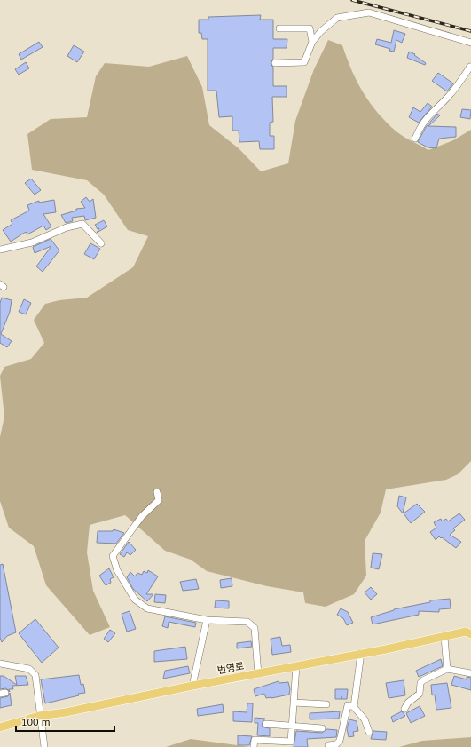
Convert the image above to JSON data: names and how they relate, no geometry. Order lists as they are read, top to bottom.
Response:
{
  "streets": {
    "main road": ["번영로"]
  },
  "scale_bar": "100 m"
}
